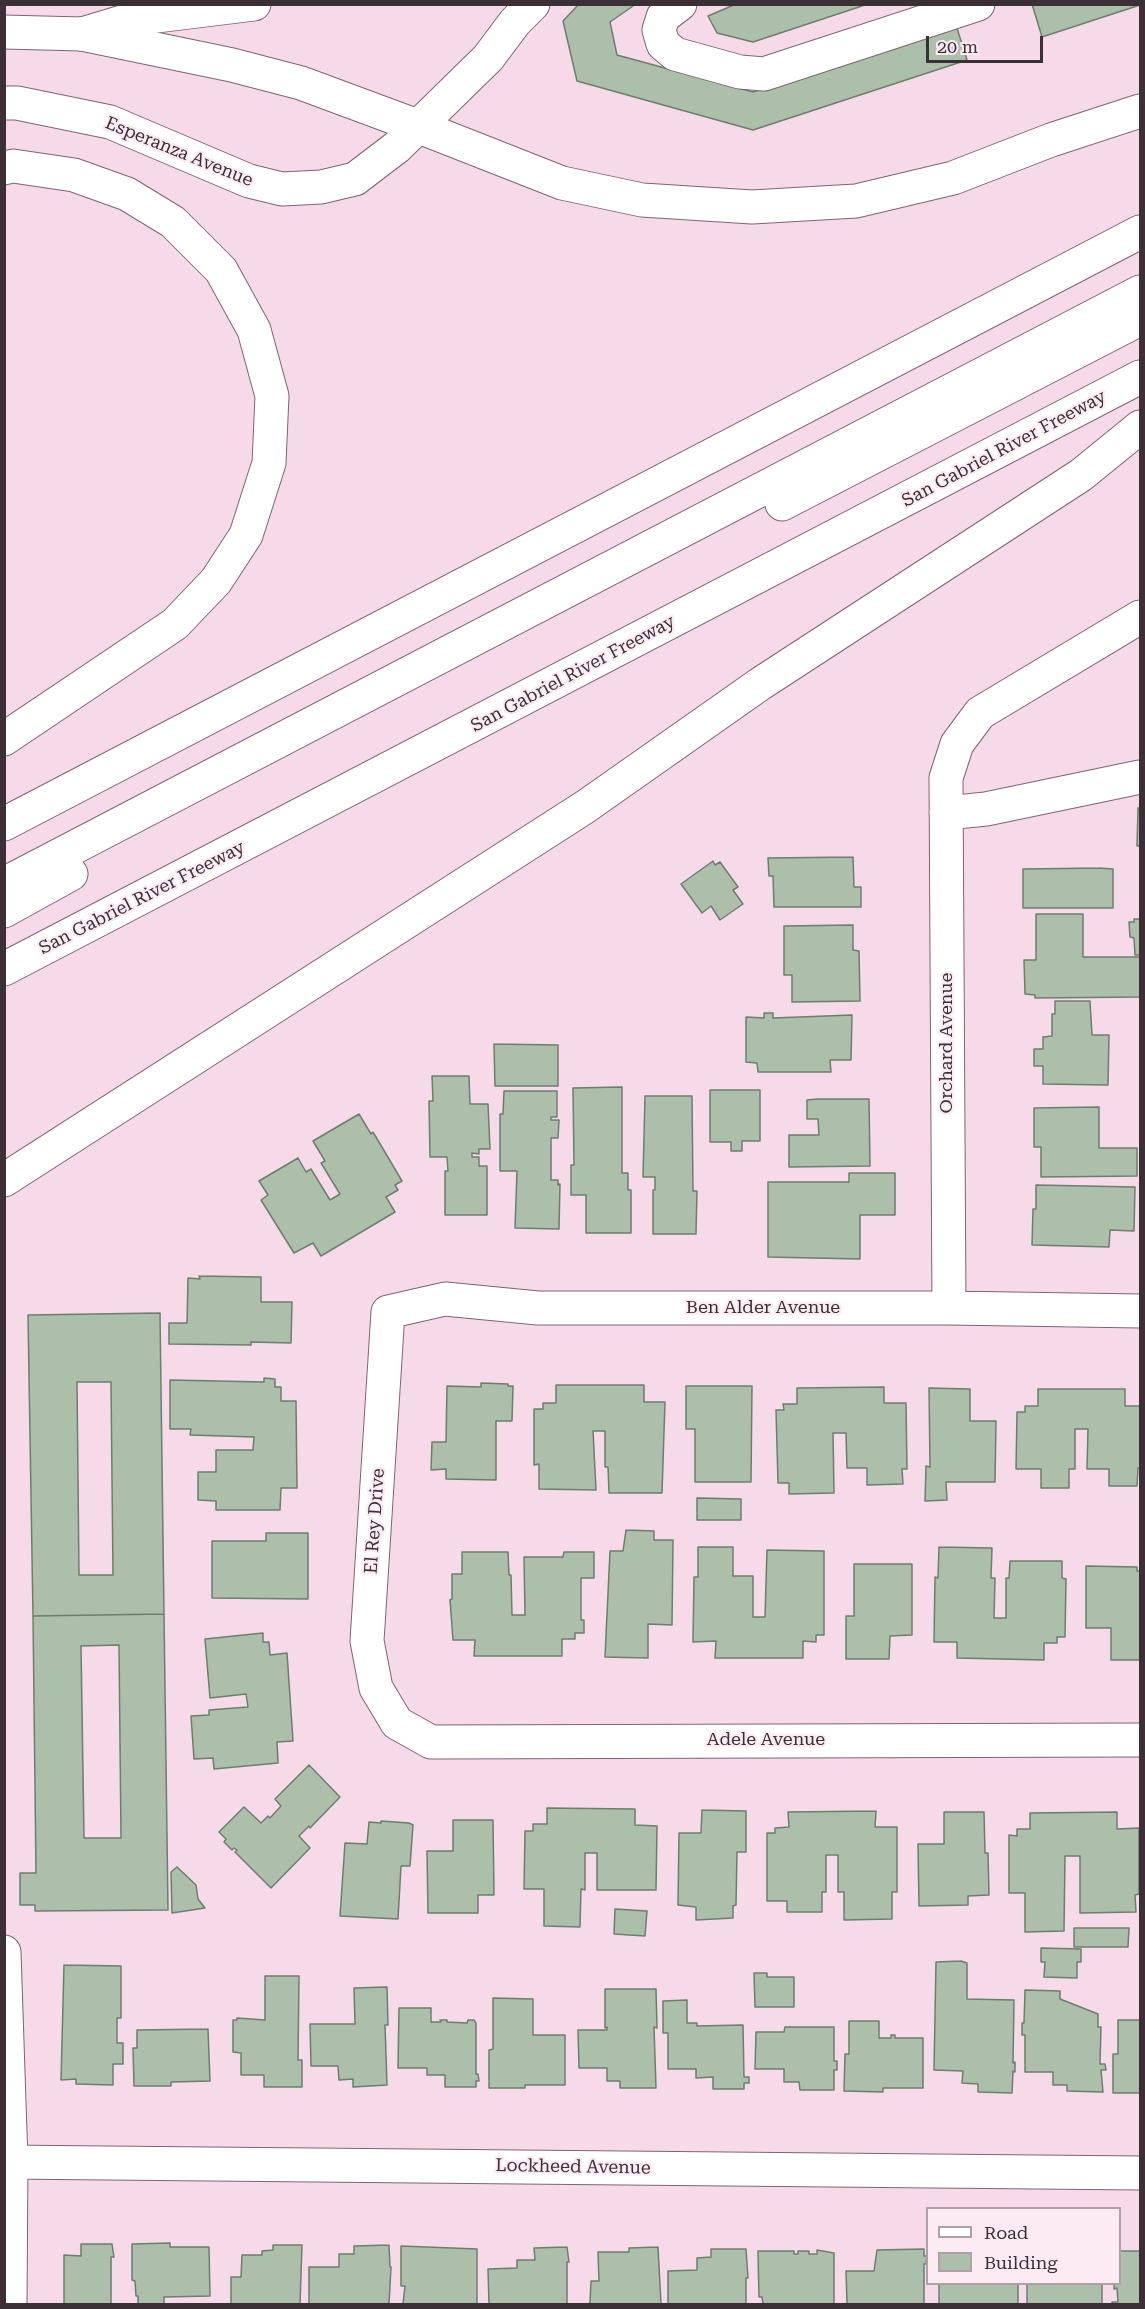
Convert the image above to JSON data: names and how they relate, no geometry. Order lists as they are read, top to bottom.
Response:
{
  "streets": {
    "main road": [
      "Esperanza Avenue",
      "San Gabriel River Freeway",
      "Orchard Avenue",
      "Ben Alder Avenue",
      "El Rey Drive",
      "Adele Avenue",
      "Lockheed Avenue"
    ]
  },
  "crossings": [
    ["Orchard Avenue", "Ben Alder Avenue"],
    ["Ben Alder Avenue", "El Rey Drive"],
    ["El Rey Drive", "Adele Avenue"]
  ],
  "legend": ["Road", "Building"],
  "scale_bar": "20 m"
}
